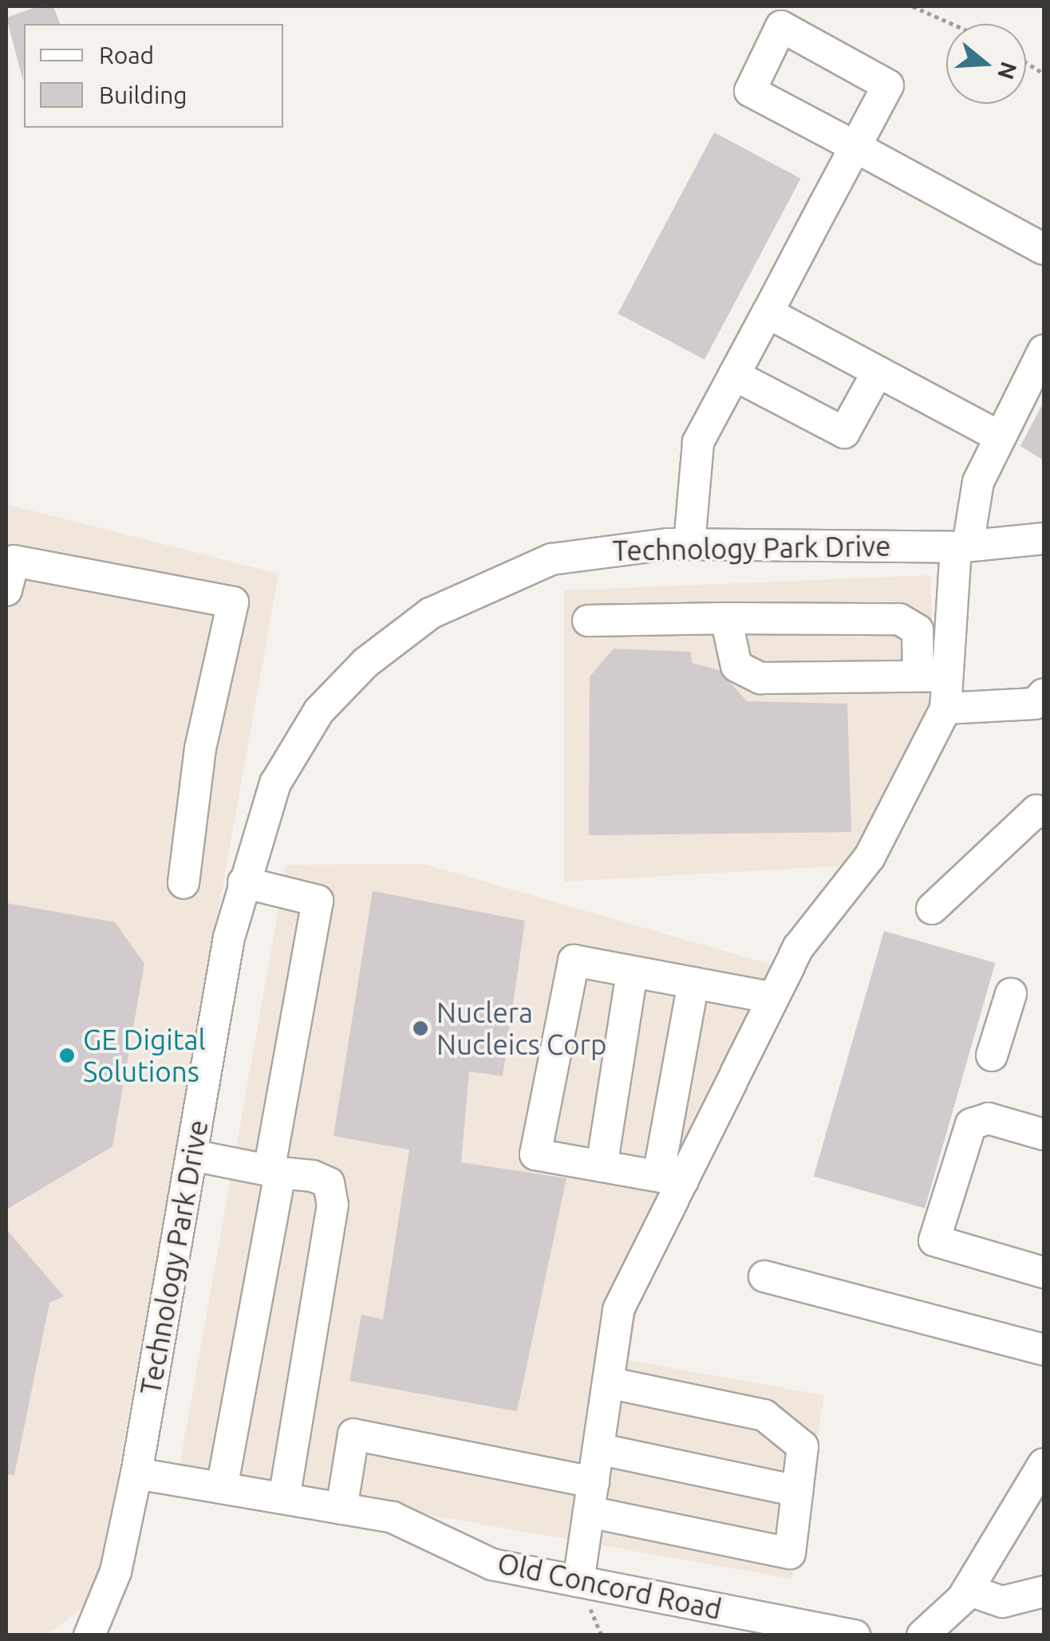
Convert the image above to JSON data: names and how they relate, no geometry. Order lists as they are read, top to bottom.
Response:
{
  "streets": {
    "street": ["Technology Park Drive", "Old Concord Road"]
  },
  "crossings": [
    ["Technology Park Drive", "Old Concord Road"]
  ],
  "places": ["Nuclera Nucleics Corp", "GE Digital Solutions"],
  "legend": ["Road", "Building"],
  "north": "right"
}
